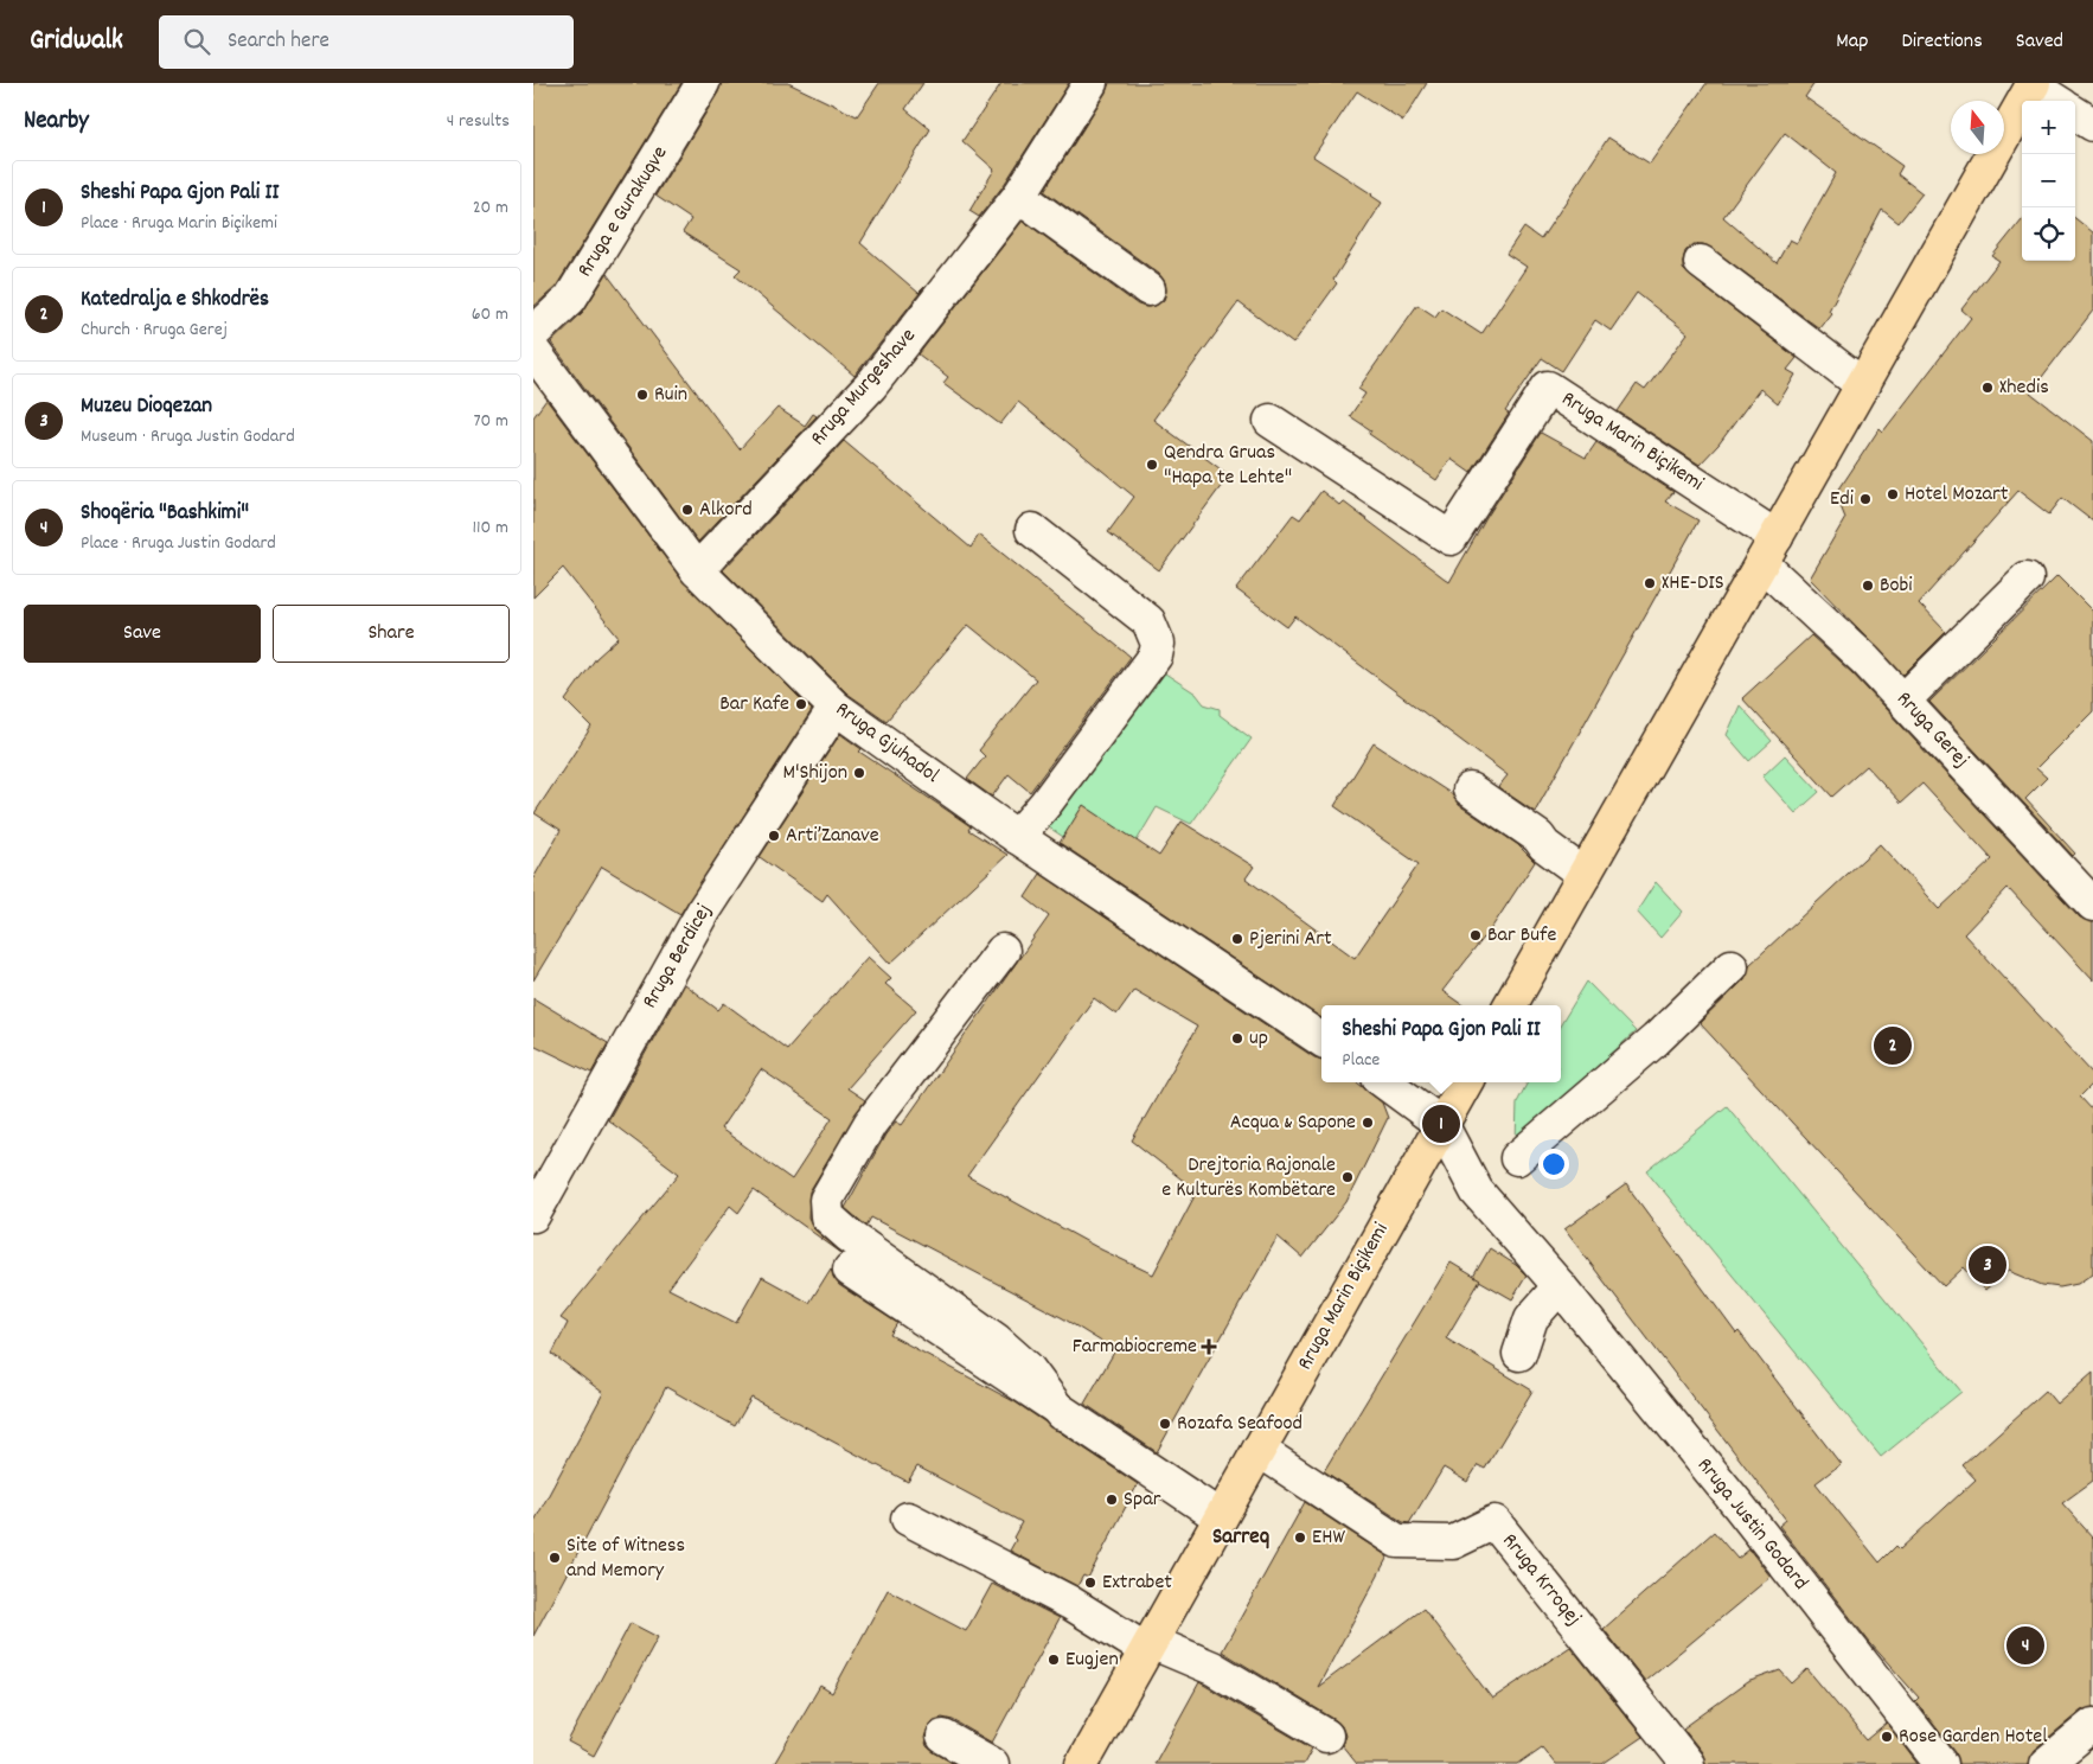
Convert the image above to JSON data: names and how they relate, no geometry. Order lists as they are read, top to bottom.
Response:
{
  "streets": {
    "main road": ["Rruga Marin Biçikemi"],
    "street": [
      "Rruga e Gurakuqve",
      "Rruga Murgeshave",
      "Rruga Gerej",
      "Rruga Gjuhadol",
      "Rruga Berdicej",
      "Rruga Justin Godard",
      "Rruga Krroqej"
    ]
  },
  "crossings": [
    ["Rruga Murgeshave", "Rruga Gjuhadol"],
    ["Rruga Marin Biçikemi", "Rruga Gerej"],
    ["Rruga Marin Biçikemi", "Rruga Justin Godard"],
    ["Rruga Marin Biçikemi", "Rruga Krroqej"],
    ["Rruga Gjuhadol", "Rruga Berdicej"]
  ],
  "districts": ["Sarreq"],
  "places": {
    "other": [
      "Xhedis",
      "Ruin",
      "Qendra Gruas \"Hapa te Lehte\"",
      "Hotel Mozart",
      "Edi",
      "Alkord",
      "XHE-DIS",
      "Bobi",
      "Bar Kafe",
      "M'Shijon",
      "Arti’Zanave",
      "Bar Bufe",
      "Pjerini Art",
      "up",
      "Acqua & Sapone",
      "Drejtoria Rajonale e Kulturës Kombëtare",
      "Rozafa Seafood",
      "Spar",
      "EHW",
      "Site of Witness and Memory",
      "Extrabet",
      "Eugjen",
      "Rose Garden Hotel"
    ],
    "health": ["Farmabiocreme"]
  },
  "north": "top",
  "page": {
    "header": "Gridwalk",
    "search": "Search here",
    "nav": ["Map", "Directions", "Saved"],
    "heading": ["Nearby", "4 results"],
    "map_buttons": ["+", "−"],
    "list": [
      {
        "mark": "1",
        "name": "Sheshi Papa Gjon Pali II",
        "note": "Place · Rruga Marin Biçikemi",
        "value": "20 m"
      },
      {
        "mark": "2",
        "name": "Katedralja e Shkodrës",
        "note": "Church · Rruga Gerej",
        "value": "60 m"
      },
      {
        "mark": "3",
        "name": "Muzeu Dioqezan",
        "note": "Museum · Rruga Justin Godard",
        "value": "70 m"
      },
      {
        "mark": "4",
        "name": "Shoqëria \"Bashkimi\"",
        "note": "Place · Rruga Justin Godard",
        "value": "110 m"
      }
    ],
    "buttons": ["Save", "Share"],
    "popup": ["Sheshi Papa Gjon Pali II", "Place"],
    "pins": [
      "2",
      "1",
      "3",
      "4"
    ]
  }
}
